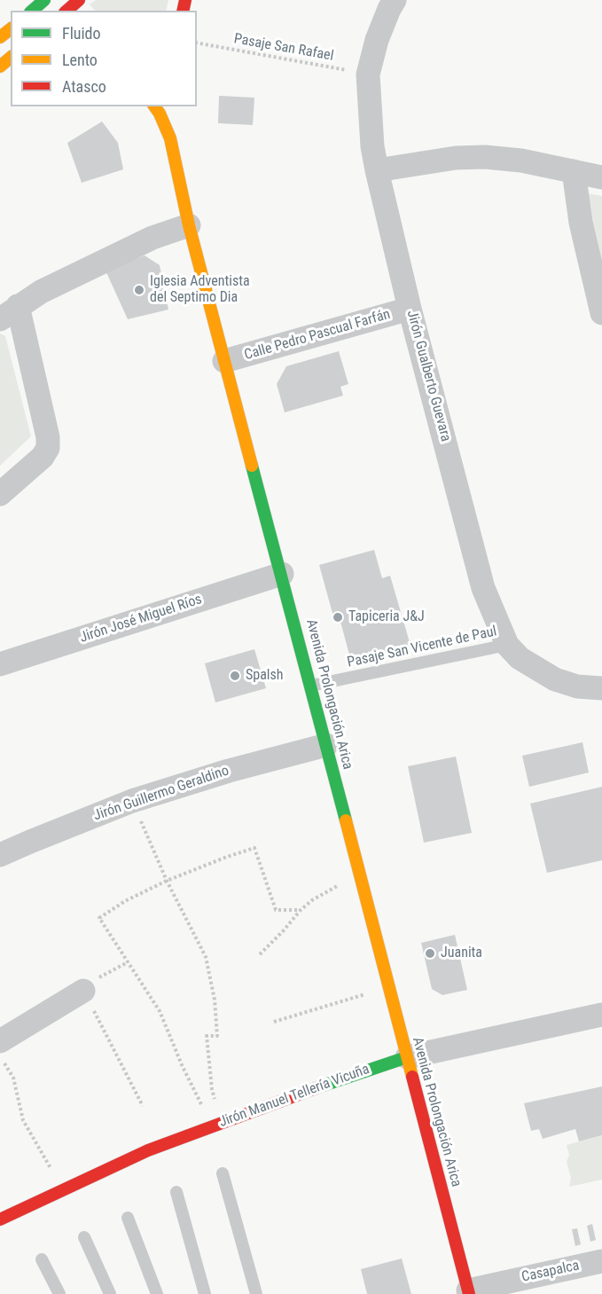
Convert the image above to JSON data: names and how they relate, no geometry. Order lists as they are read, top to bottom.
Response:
{
  "streets": {
    "street": [
      "Calle Pedro Pascual Farfán",
      "Jirón Gualberto Guevara",
      "Jirón José Miguel Ríos",
      "Avenida Prolongación Arica",
      "Jirón Guillermo Geraldino",
      "Jirón Manuel Tellería Vicuña",
      "Casapalca"
    ],
    "lane": ["Pasaje San Vicente de Paul"],
    "path": ["Pasaje San Rafael"]
  },
  "crossings": [
    ["Pasaje San Rafael", "Jirón Gualberto Guevara"],
    ["Calle Pedro Pascual Farfán", "Jirón Gualberto Guevara"],
    ["Calle Pedro Pascual Farfán", "Avenida Prolongación Arica"],
    ["Jirón Gualberto Guevara", "Pasaje San Vicente de Paul"],
    ["Jirón José Miguel Ríos", "Avenida Prolongación Arica"],
    ["Pasaje San Vicente de Paul", "Avenida Prolongación Arica"],
    ["Avenida Prolongación Arica", "Jirón Guillermo Geraldino"],
    ["Avenida Prolongación Arica", "Jirón Manuel Tellería Vicuña"],
    ["Avenida Prolongación Arica", "Casapalca"]
  ],
  "places": [
    "Iglesia Adventista del Septimo Dia",
    "Tapiceria J&J",
    "Spalsh",
    "Juanita"
  ],
  "legend": ["Fluido", "Lento", "Atasco"]
}
